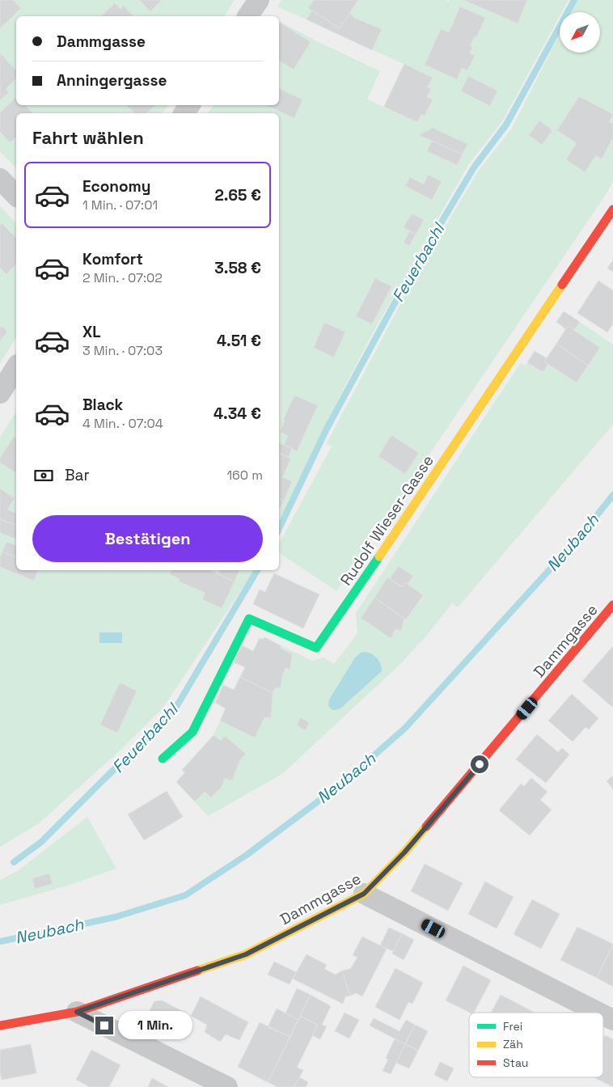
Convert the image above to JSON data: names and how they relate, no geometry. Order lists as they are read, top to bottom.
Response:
{
  "streets": {
    "street": ["Rudolf Wieser-Gasse", "Dammgasse"]
  },
  "water": ["Feuerbachl", "Neubach"],
  "legend": ["Frei", "Zäh", "Stau"],
  "north": "bottom left",
  "page": {
    "banner": ["Dammgasse", "Anningergasse"],
    "heading": "Fahrt wählen",
    "list": [
      {
        "name": "Economy",
        "note": "1 Min. · 07:01",
        "value": "2.65 €"
      },
      {
        "name": "Komfort",
        "note": "2 Min. · 07:02",
        "value": "3.58 €"
      },
      {
        "name": "XL",
        "note": "3 Min. · 07:03",
        "value": "4.51 €"
      },
      {
        "name": "Black",
        "note": "4 Min. · 07:04",
        "value": "4.34 €"
      }
    ],
    "pay": ["Bar", "160 m"],
    "buttons": "Bestätigen",
    "bubble": "1 Min."
  }
}
